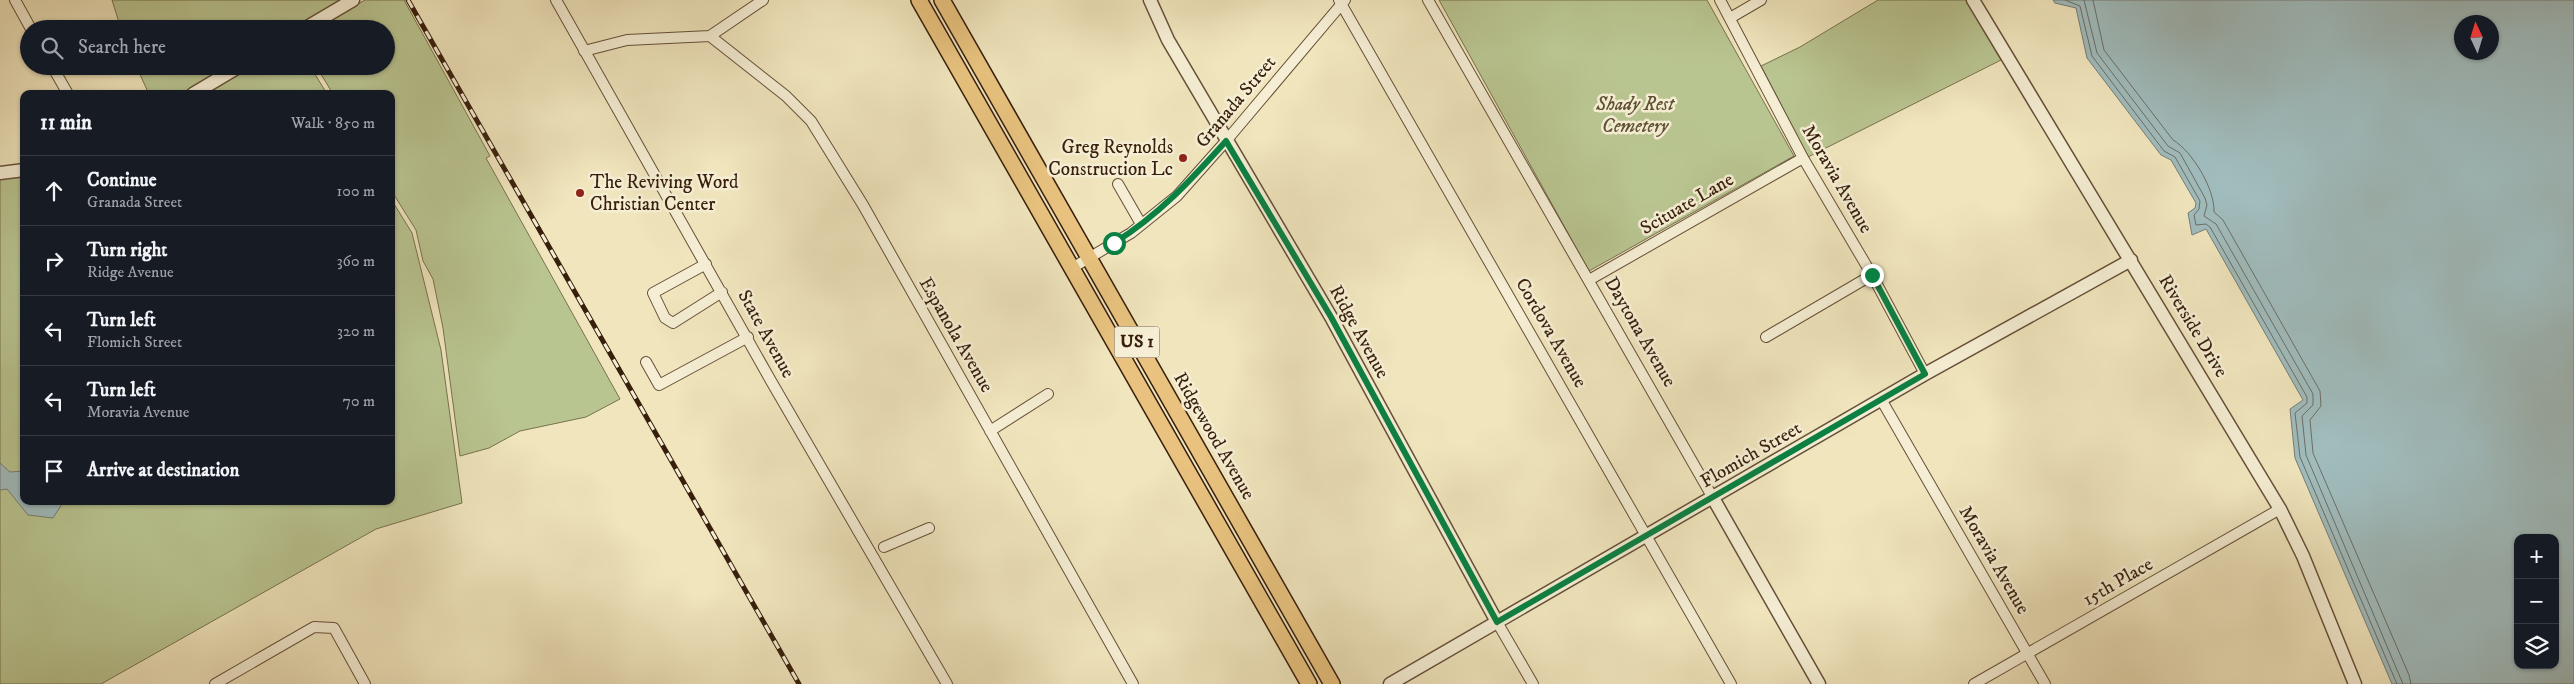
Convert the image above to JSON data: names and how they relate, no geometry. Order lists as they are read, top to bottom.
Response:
{
  "streets": {
    "main road": ["US 1", "Ridgewood Avenue"],
    "street": [
      "Granada Street",
      "Moravia Avenue",
      "Scituate Lane",
      "Riverside Drive",
      "Ridge Avenue",
      "Daytona Avenue",
      "Cordova Avenue",
      "State Avenue",
      "Espanola Avenue",
      "Flomich Street",
      "15th Place"
    ]
  },
  "crossings": [
    ["Granada Street", "Ridge Avenue"],
    ["Granada Street", "Cordova Avenue"],
    ["Granada Street", "US 1"],
    ["Granada Street", "Ridgewood Avenue"],
    ["Moravia Avenue", "Scituate Lane"],
    ["Moravia Avenue", "Flomich Street"],
    ["Moravia Avenue", "15th Place"],
    ["Scituate Lane", "Daytona Avenue"],
    ["Riverside Drive", "Flomich Street"],
    ["Riverside Drive", "15th Place"],
    ["Ridge Avenue", "Flomich Street"],
    ["Daytona Avenue", "Flomich Street"],
    ["Cordova Avenue", "Flomich Street"]
  ],
  "parks": ["Shady Rest Cemetery"],
  "places": ["Greg Reynolds Construction Lc", "The Reviving Word Christian Center"],
  "north": "top",
  "page": {
    "search": "Search here",
    "heading": ["11 min", "Walk · 850 m"],
    "list": [
      ["Continue", "Granada Street", "100 m"],
      ["Turn right", "Ridge Avenue", "360 m"],
      ["Turn left", "Flomich Street", "320 m"],
      ["Turn left", "Moravia Avenue", "70 m"],
      "Arrive at destination"
    ],
    "map_buttons": ["+", "−"]
  }
}
